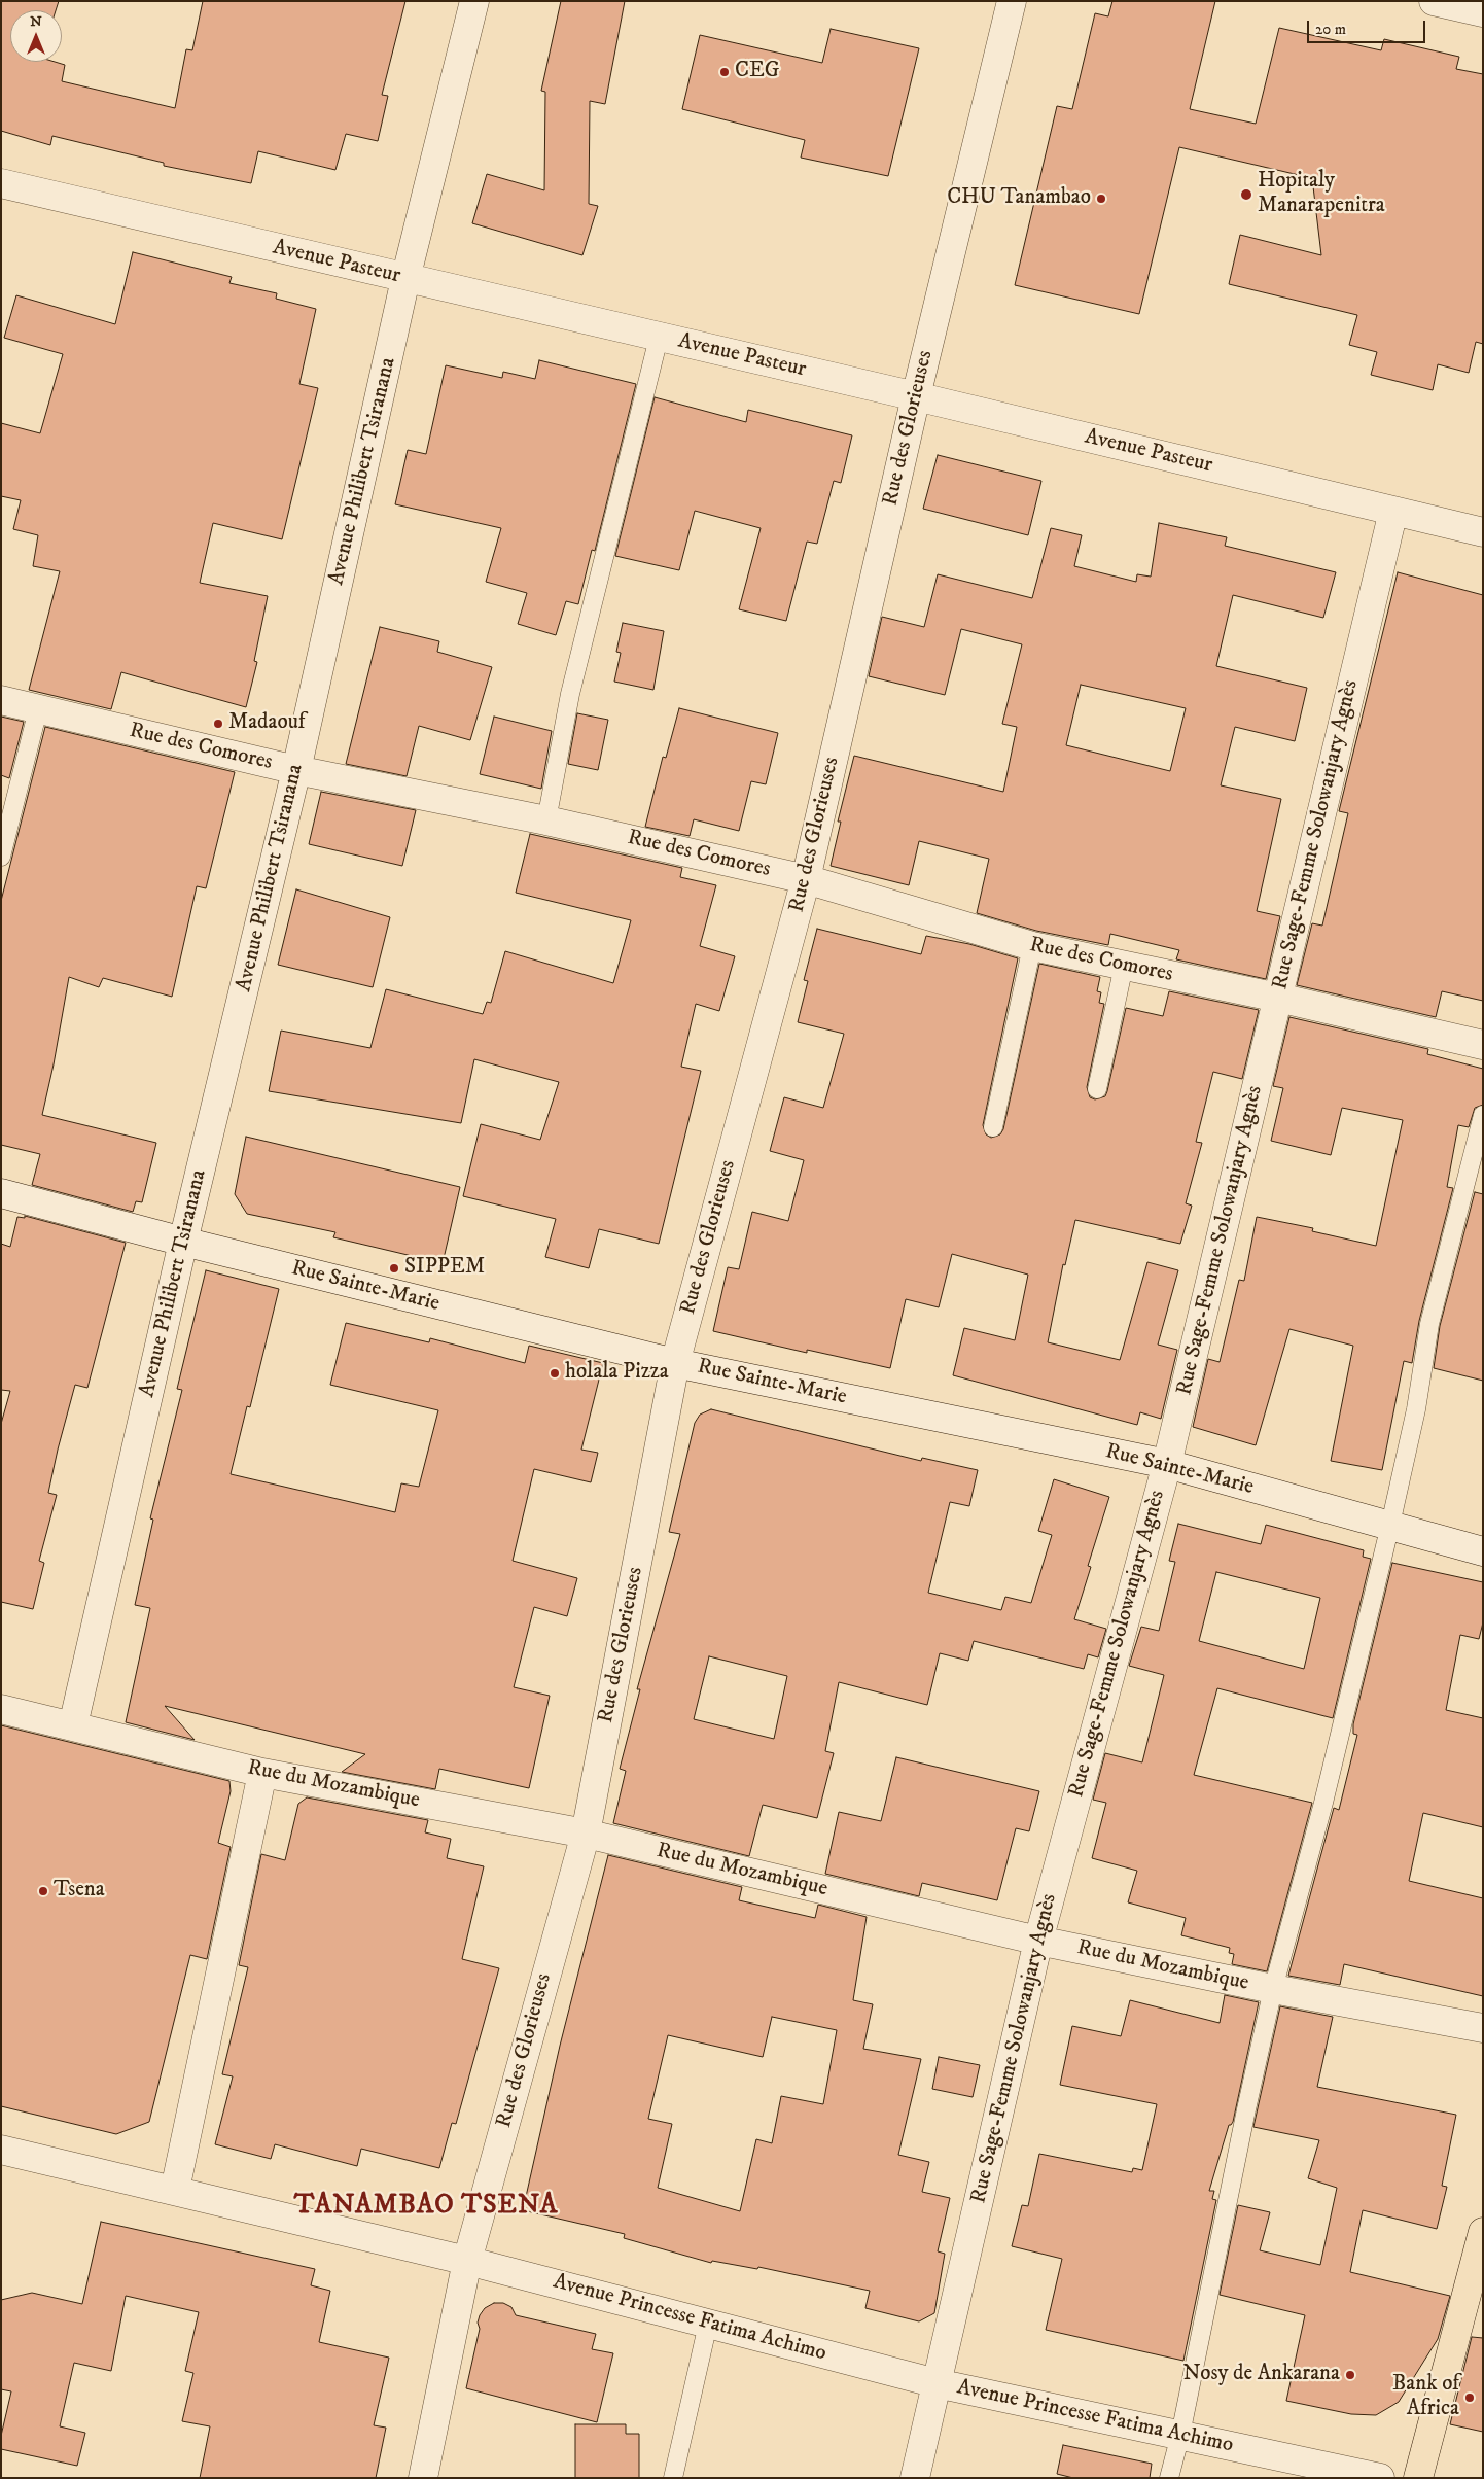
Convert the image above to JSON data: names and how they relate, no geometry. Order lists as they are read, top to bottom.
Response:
{
  "streets": {
    "street": [
      "Avenue Pasteur",
      "Rue des Glorieuses",
      "Avenue Philibert Tsiranana",
      "Rue des Comores",
      "Rue Sage-Femme Solowanjary Agnès",
      "Rue Sainte-Marie",
      "Rue du Mozambique",
      "Avenue Princesse Fatima Achimo"
    ]
  },
  "crossings": [
    ["Avenue Pasteur", "Rue des Glorieuses"],
    ["Avenue Pasteur", "Avenue Philibert Tsiranana"],
    ["Avenue Pasteur", "Rue Sage-Femme Solowanjary Agnès"],
    ["Rue des Glorieuses", "Rue des Comores"],
    ["Rue des Glorieuses", "Rue Sainte-Marie"],
    ["Rue des Glorieuses", "Rue du Mozambique"],
    ["Rue des Glorieuses", "Avenue Princesse Fatima Achimo"],
    ["Avenue Philibert Tsiranana", "Rue des Comores"],
    ["Avenue Philibert Tsiranana", "Rue Sainte-Marie"],
    ["Avenue Philibert Tsiranana", "Rue du Mozambique"],
    ["Rue des Comores", "Rue Sage-Femme Solowanjary Agnès"],
    ["Rue Sage-Femme Solowanjary Agnès", "Rue Sainte-Marie"],
    ["Rue Sage-Femme Solowanjary Agnès", "Rue du Mozambique"],
    ["Rue Sage-Femme Solowanjary Agnès", "Avenue Princesse Fatima Achimo"]
  ],
  "districts": ["TANAMBAO TSENA"],
  "places": [
    "CEG",
    "Hopitaly Manarapenitra",
    "CHU Tanambao",
    "Madaouf",
    "SIPPEM",
    "holala Pizza",
    "Tsena",
    "Nosy de Ankarana",
    "Bank of Africa"
  ],
  "scale_bar": "20 m",
  "north": "top"
}
